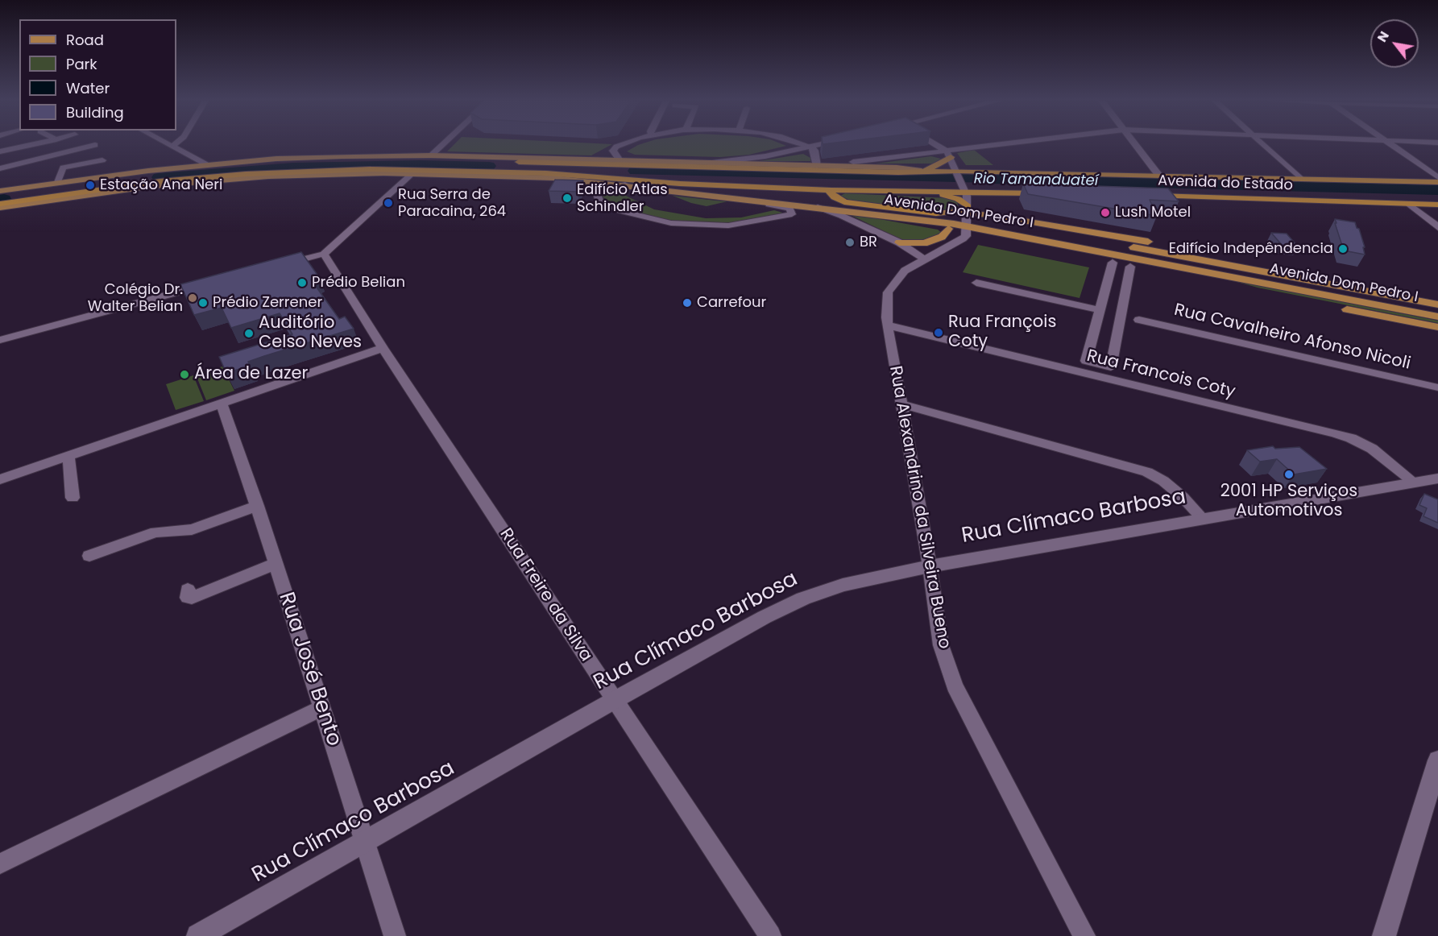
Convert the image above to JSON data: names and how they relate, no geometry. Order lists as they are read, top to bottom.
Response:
{
  "streets": {
    "highway": ["Avenida do Estado"],
    "main road": ["Avenida Dom Pedro I", "Rua Clímaco Barbosa"],
    "street": [
      "Rua Cavalheiro Afonso Nicoli",
      "Rua Francois Coty",
      "Rua Alexandrino da Silveira Bueno",
      "Rua Freire da Silva",
      "Rua José Bento"
    ]
  },
  "crossings": [
    ["Avenida Dom Pedro I", "Rua Alexandrino da Silveira Bueno"],
    ["Rua Francois Coty", "Rua Alexandrino da Silveira Bueno"],
    ["Rua Francois Coty", "Rua Clímaco Barbosa"],
    ["Rua Alexandrino da Silveira Bueno", "Rua Clímaco Barbosa"],
    ["Rua Clímaco Barbosa", "Rua Freire da Silva"],
    ["Rua Clímaco Barbosa", "Rua José Bento"]
  ],
  "water": ["Rio Tamanduateí"],
  "places": [
    "Estação Ana Neri",
    "Edifício Atlas Schindler",
    "Rua Serra de Paracaina, 264",
    "Lush Motel",
    "BR",
    "Edifício Indepêndencia",
    "Prédio Belian",
    "Colégio Dr. Walter Belian",
    "Prédio Zerrener",
    "Carrefour",
    "Rua François Coty",
    "Auditório Celso Neves",
    "Área de Lazer",
    "2001 HP Serviços Automotivos"
  ],
  "legend": [
    "Road",
    "Park",
    "Water",
    "Building"
  ],
  "north": "top left"
}
